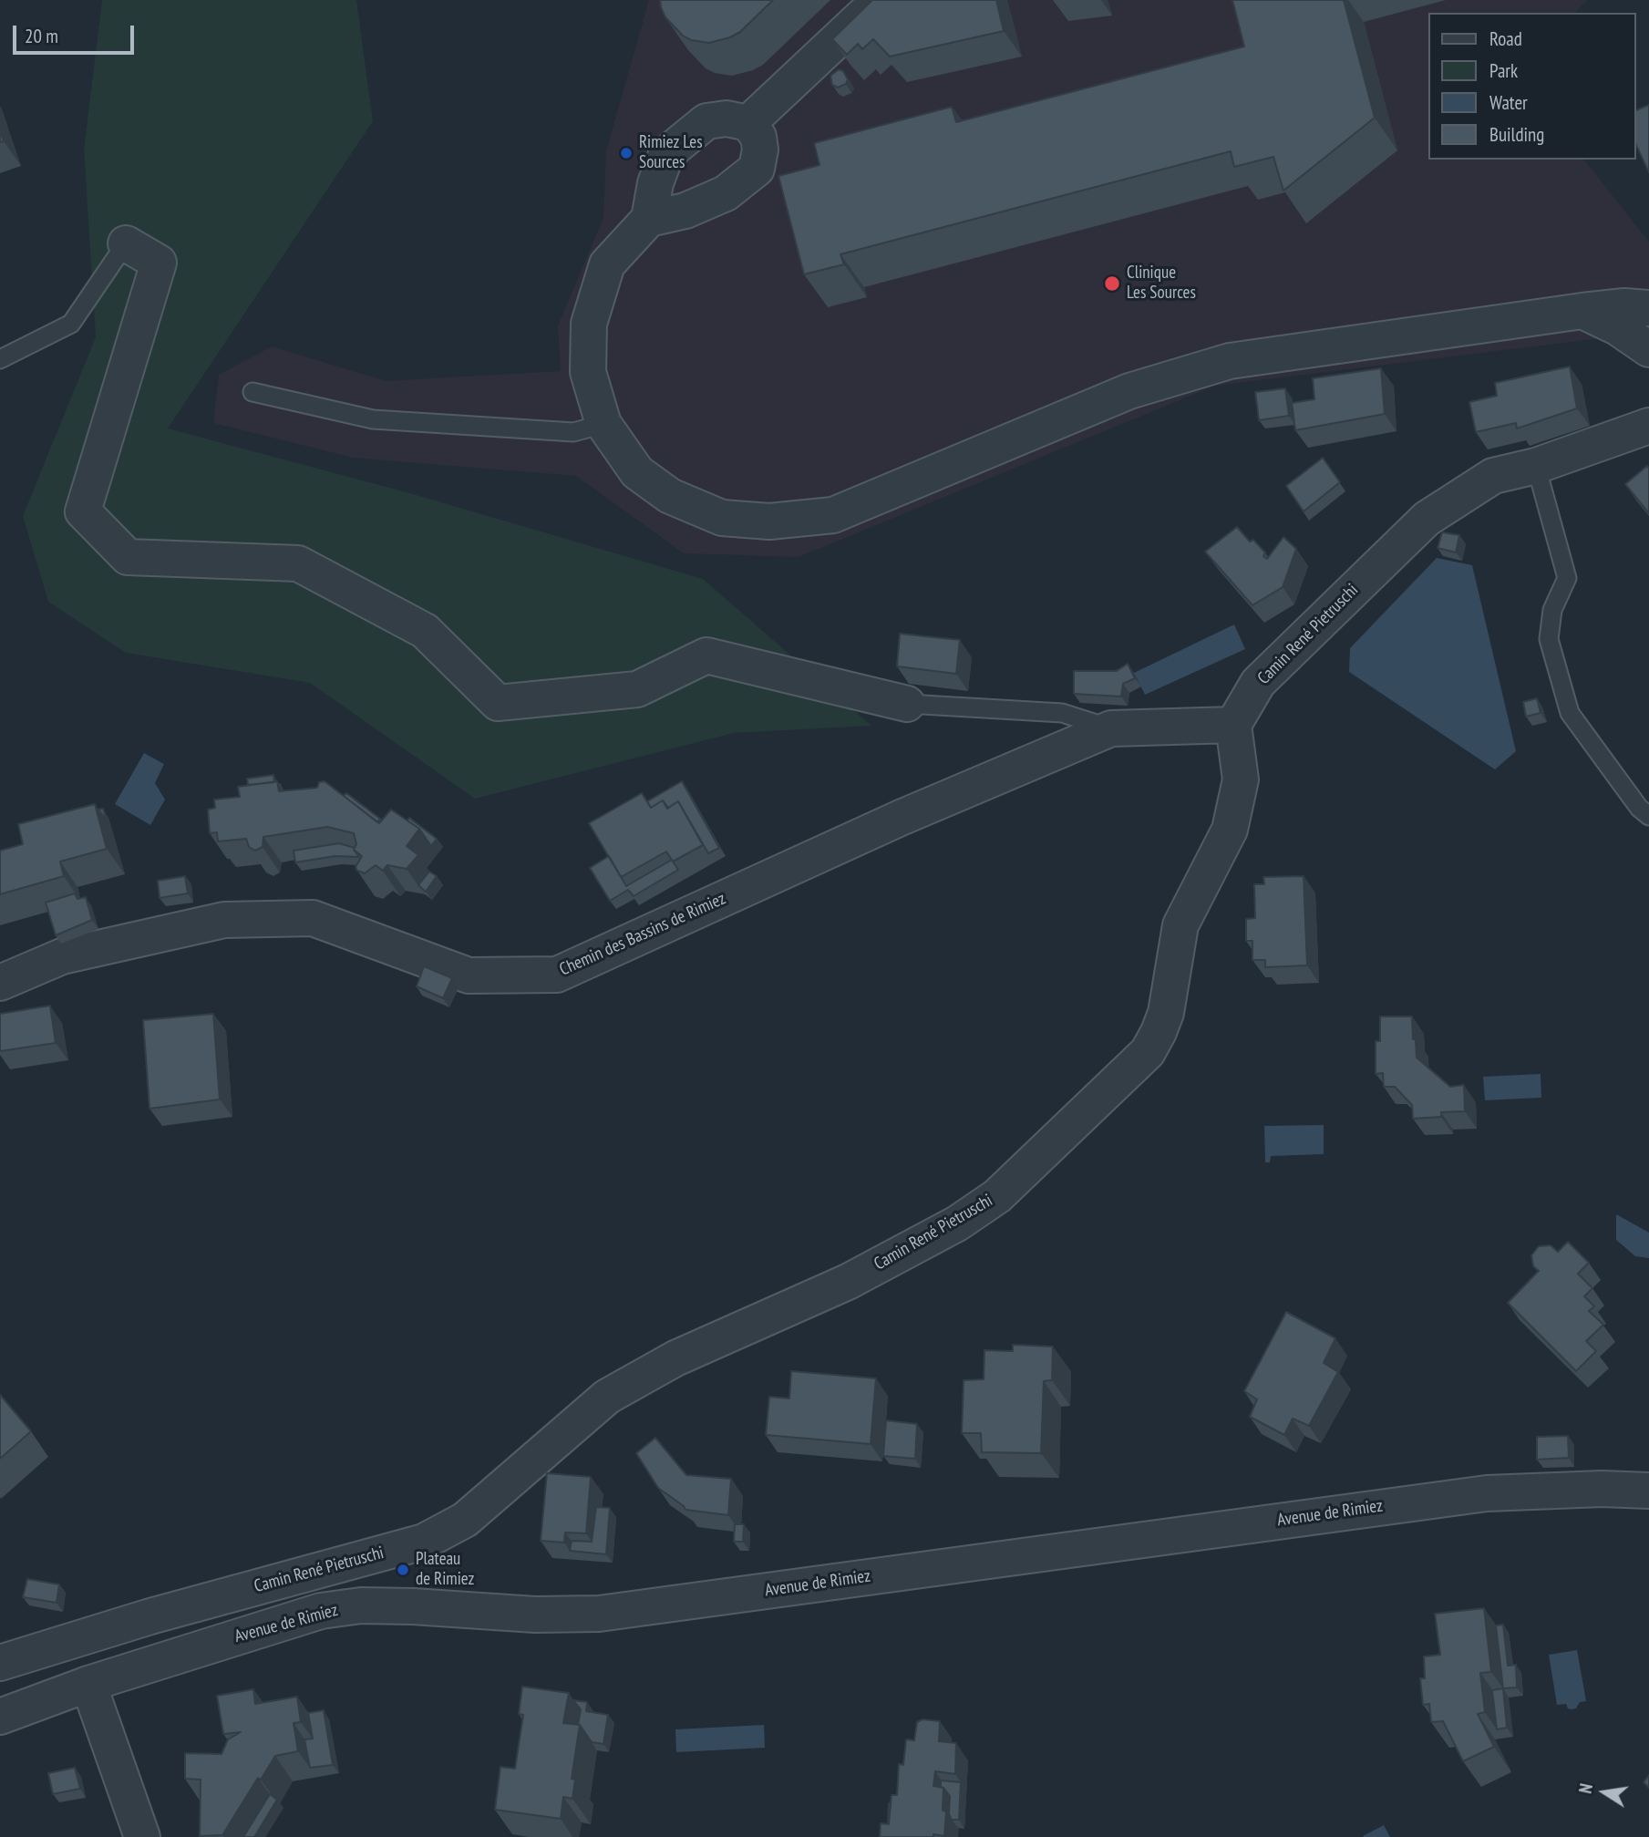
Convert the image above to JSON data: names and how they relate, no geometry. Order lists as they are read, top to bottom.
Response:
{
  "streets": {
    "street": ["Camin René Pietruschi", "Chemin des Bassins de Rimiez", "Avenue de Rimiez"]
  },
  "crossings": [
    ["Camin René Pietruschi", "Chemin des Bassins de Rimiez"]
  ],
  "places": ["Rimiez Les Sources", "Clinique Les Sources", "Plateau de Rimiez"],
  "legend": [
    "Road",
    "Park",
    "Water",
    "Building"
  ],
  "scale_bar": "20 m",
  "north": "left"
}
